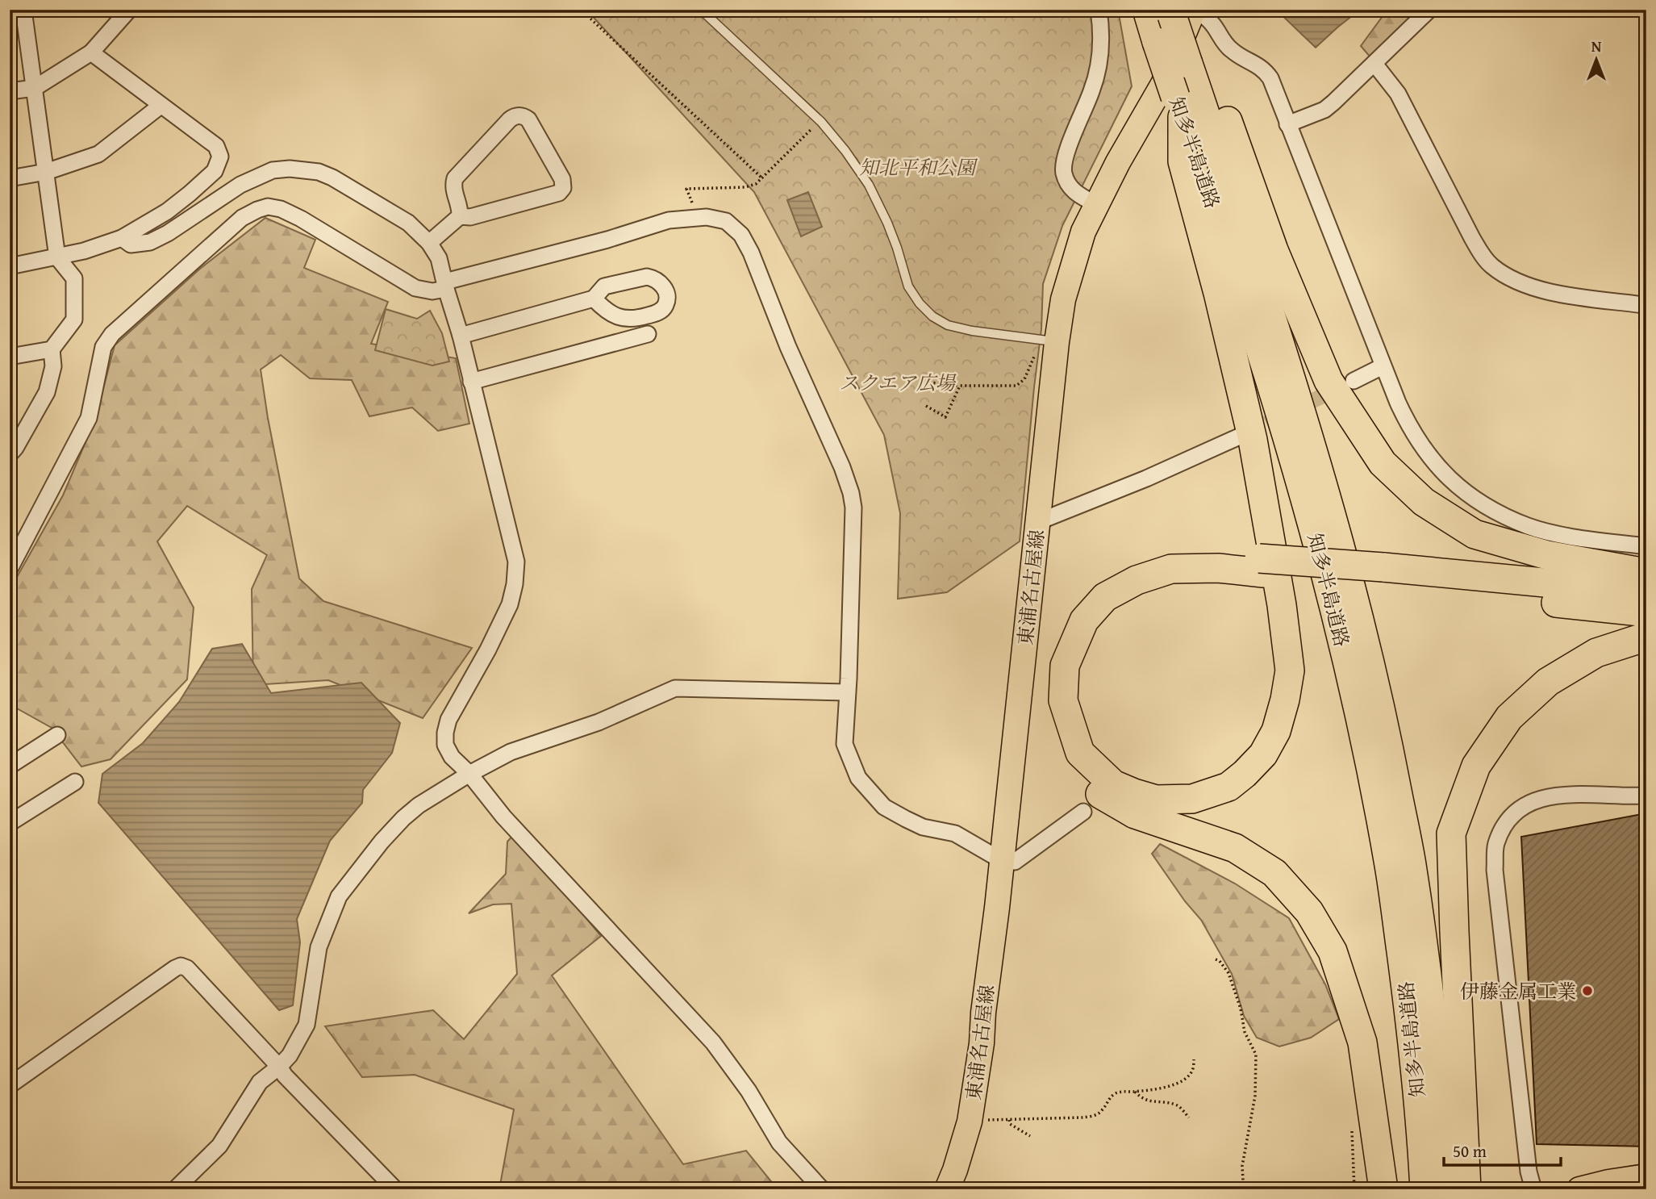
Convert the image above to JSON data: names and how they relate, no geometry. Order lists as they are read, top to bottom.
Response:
{
  "streets": {
    "highway": ["知多半島道路"],
    "main road": ["東浦名古屋線"]
  },
  "crossings": [
    ["知多半島道路", "東浦名古屋線"]
  ],
  "parks": ["知北平和公園", "スクエア広場"],
  "places": ["伊藤金属工業"],
  "scale_bar": "50 m",
  "north": "top"
}
